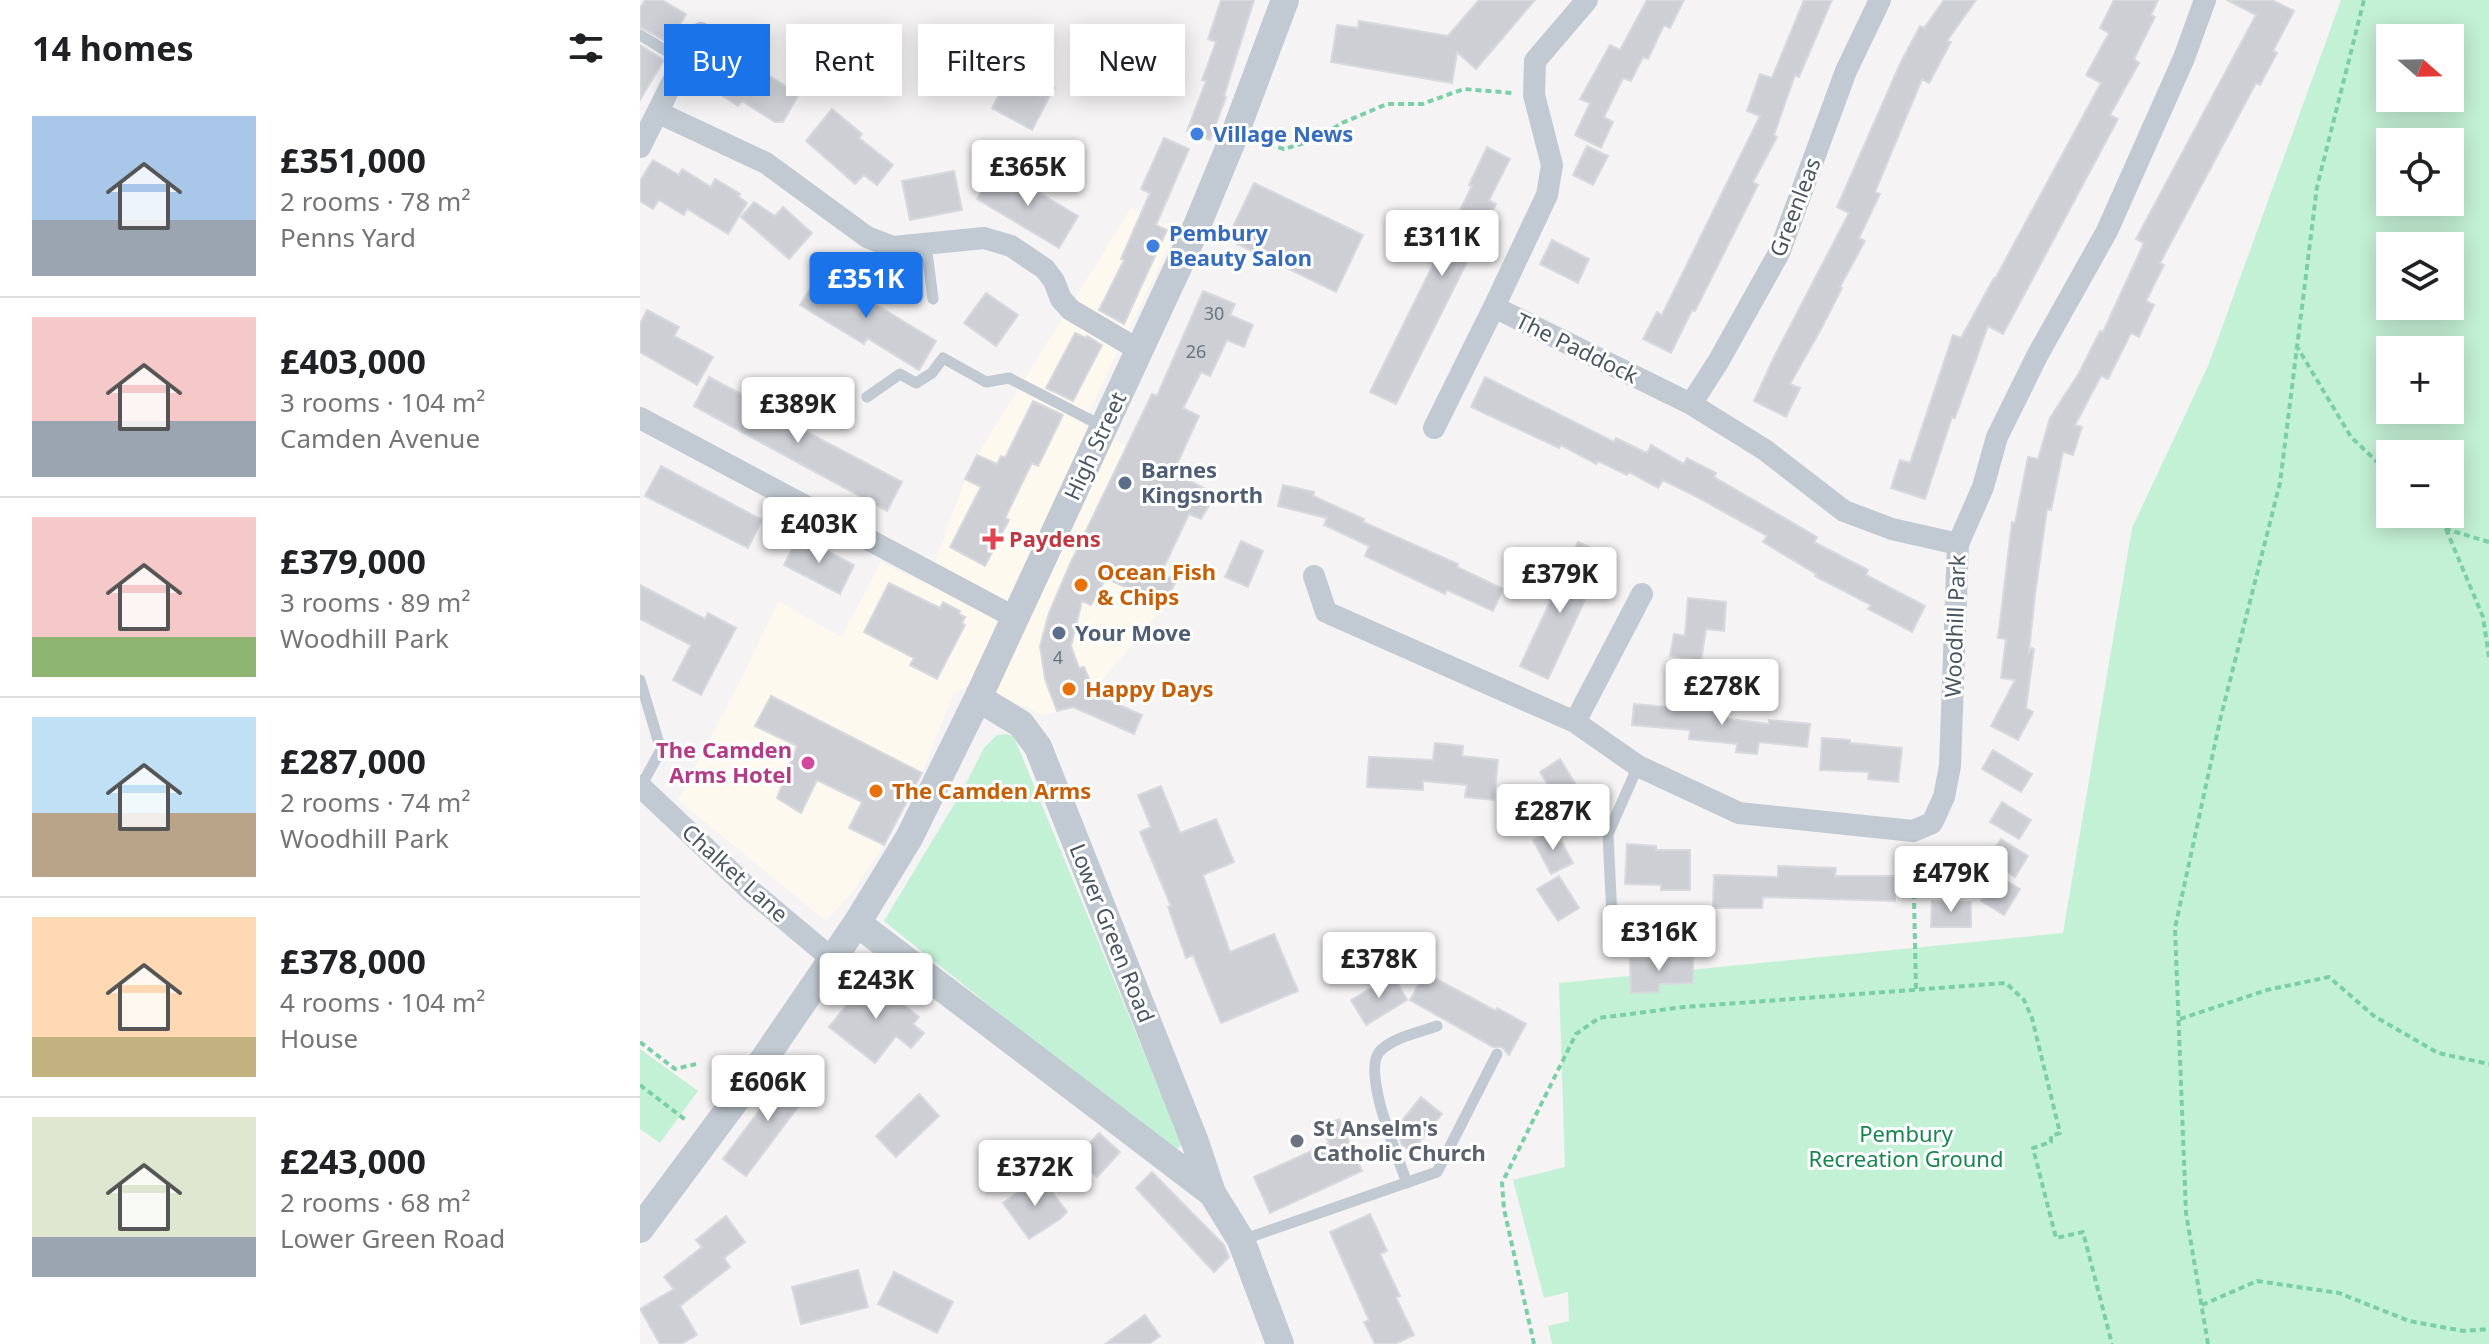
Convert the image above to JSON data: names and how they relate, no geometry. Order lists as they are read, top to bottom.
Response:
{
  "streets": {
    "street": [
      "Greenleas",
      "The Paddock",
      "High Street",
      "Woodhill Park",
      "Chalket Lane",
      "Lower Green Road"
    ]
  },
  "crossings": [
    ["Greenleas", "The Paddock"],
    ["The Paddock", "Woodhill Park"],
    ["High Street", "Chalket Lane"],
    ["High Street", "Lower Green Road"]
  ],
  "parks": ["Pembury Recreation Ground"],
  "places": {
    "other": [
      "Village News",
      "Pembury Beauty Salon",
      "Barnes Kingsnorth",
      "Ocean Fish & Chips",
      "Your Move",
      "Happy Days",
      "The Camden Arms Hotel",
      "The Camden Arms",
      "St Anselm's Catholic Church"
    ],
    "health": ["Paydens"]
  },
  "house_numbers": ["30", "26", "4"],
  "north": "right",
  "page": {
    "heading": "14 homes",
    "map_buttons": ["+", "−"],
    "chip": [
      "Buy",
      "Rent",
      "Filters",
      "New"
    ],
    "list": [
      {
        "name": "£351,000",
        "note": "2 rooms · 78 m² · Penns Yard"
      },
      {
        "name": "£403,000",
        "note": "3 rooms · 104 m² · Camden Avenue"
      },
      {
        "name": "£379,000",
        "note": "3 rooms · 89 m² · Woodhill Park"
      },
      {
        "name": "£287,000",
        "note": "2 rooms · 74 m² · Woodhill Park"
      },
      {
        "name": "£378,000",
        "note": "4 rooms · 104 m² · House"
      },
      {
        "name": "£243,000",
        "note": "2 rooms · 68 m² · Lower Green Road"
      }
    ],
    "price": [
      "£365K",
      "£311K",
      "£351K",
      "£389K",
      "£403K",
      "£379K",
      "£278K",
      "£287K",
      "£479K",
      "£316K",
      "£378K",
      "£243K",
      "£606K",
      "£372K"
    ]
  }
}
